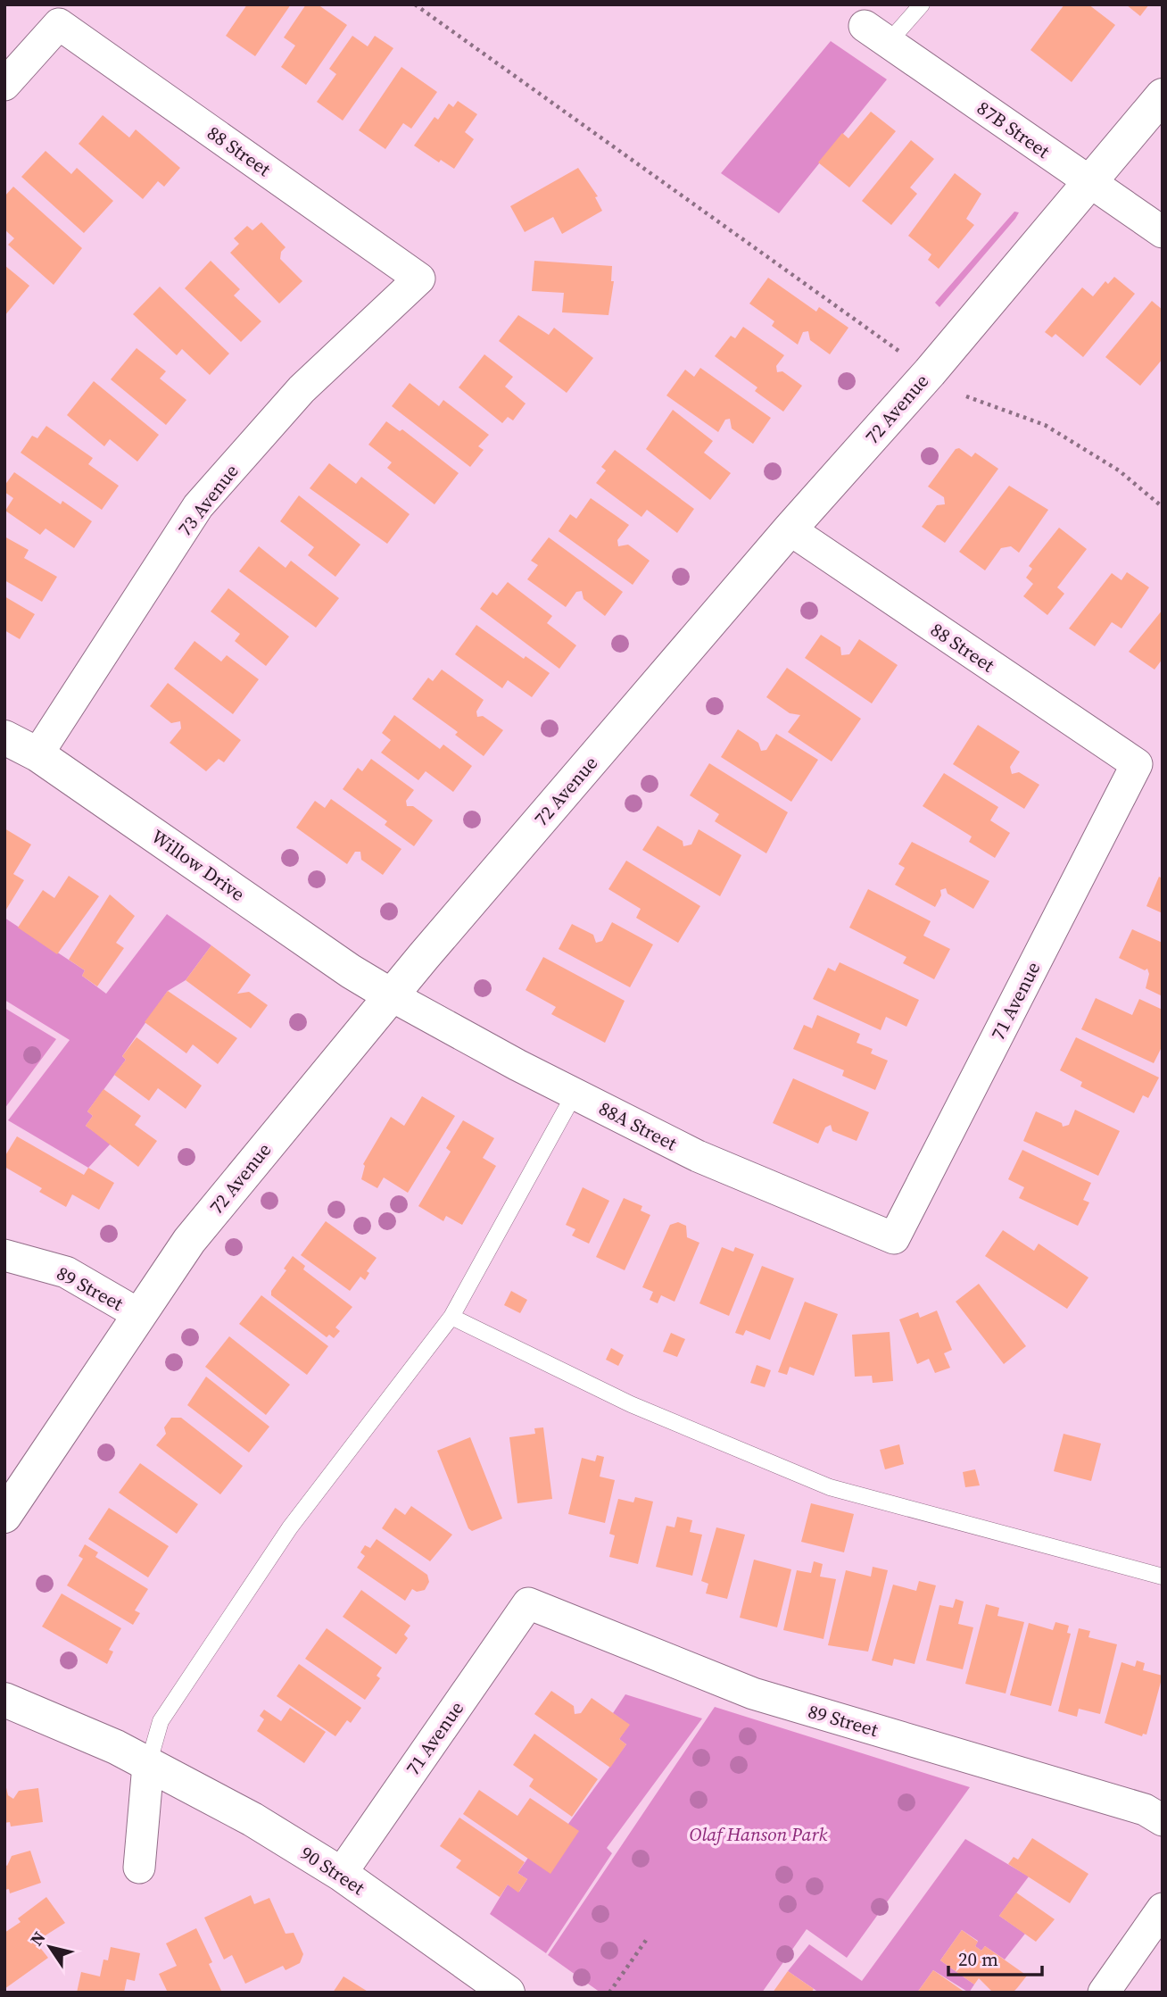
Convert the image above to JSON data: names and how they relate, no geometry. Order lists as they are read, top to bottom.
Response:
{
  "streets": {
    "street": [
      "87B Street",
      "88 Street",
      "72 Avenue",
      "73 Avenue",
      "Willow Drive",
      "71 Avenue",
      "88A Street",
      "89 Street",
      "90 Street"
    ]
  },
  "crossings": [
    ["87B Street", "72 Avenue"],
    ["88 Street", "72 Avenue"],
    ["88 Street", "73 Avenue"],
    ["88 Street", "71 Avenue"],
    ["72 Avenue", "Willow Drive"],
    ["72 Avenue", "88A Street"],
    ["72 Avenue", "89 Street"],
    ["73 Avenue", "Willow Drive"],
    ["Willow Drive", "88A Street"],
    ["71 Avenue", "88A Street"],
    ["71 Avenue", "89 Street"],
    ["71 Avenue", "90 Street"]
  ],
  "parks": ["Olaf Hanson Park"],
  "scale_bar": "20 m",
  "north": "top left"
}
